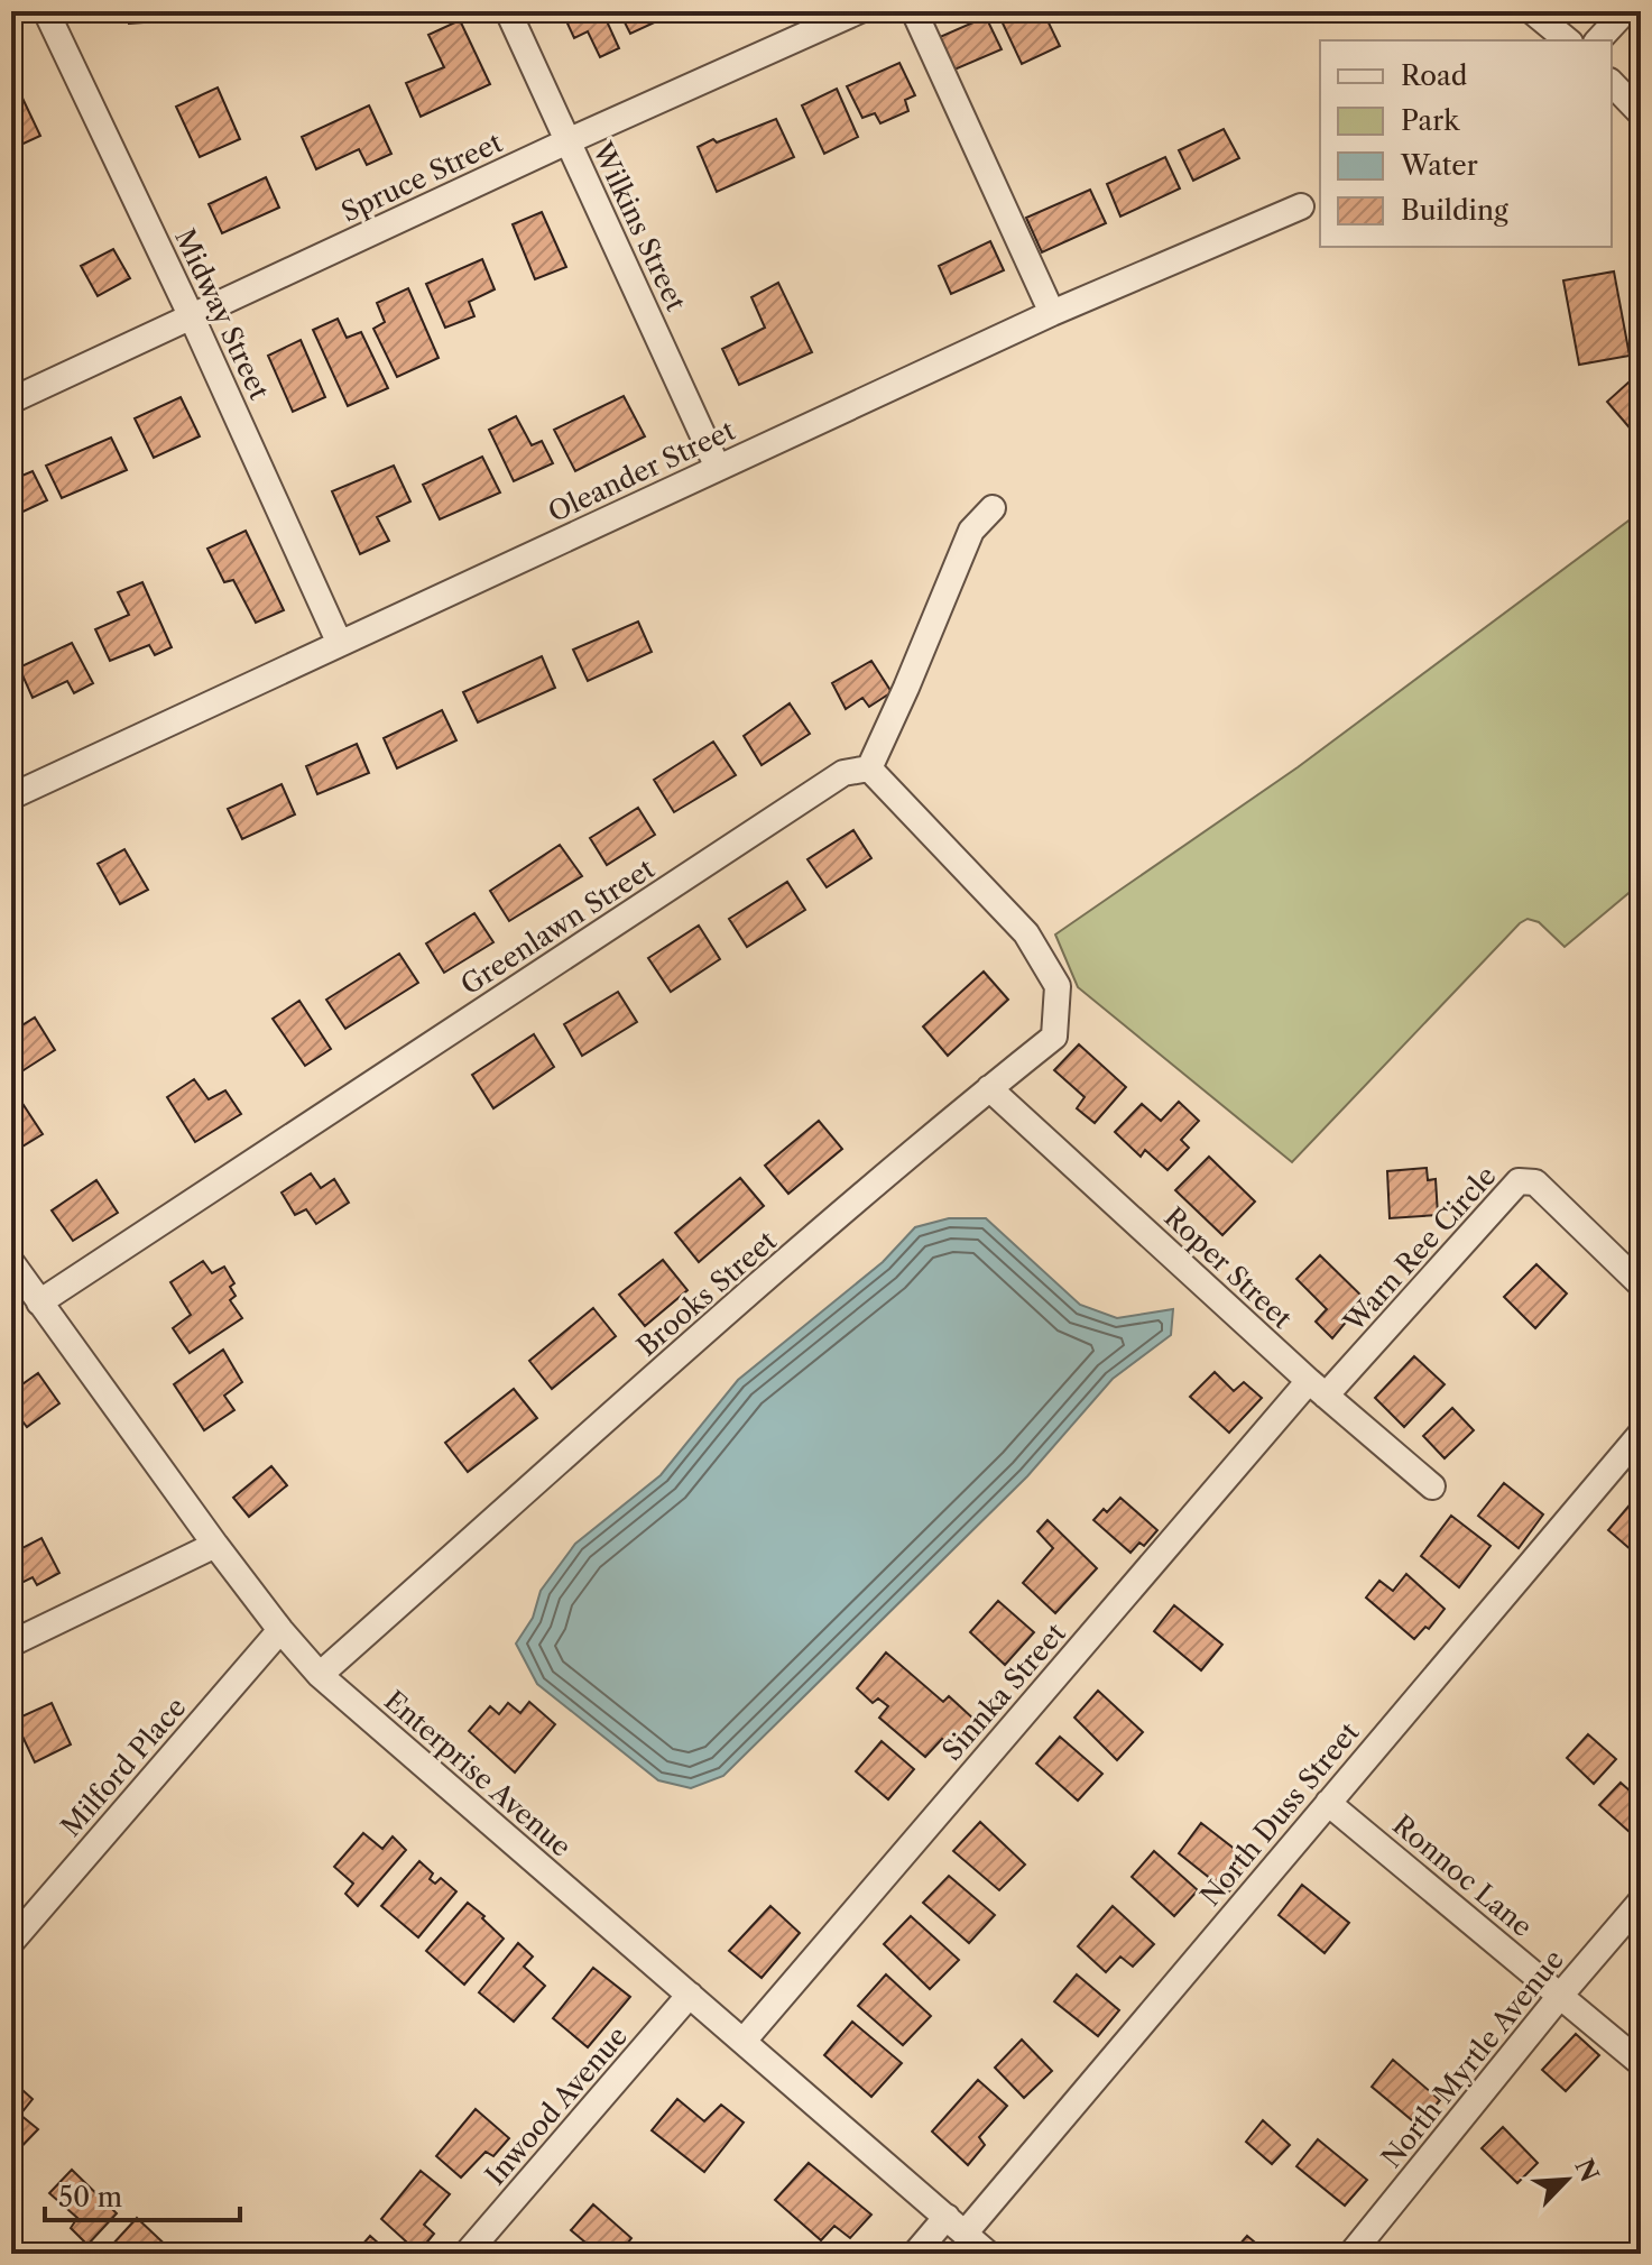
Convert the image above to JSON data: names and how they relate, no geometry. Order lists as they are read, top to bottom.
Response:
{
  "streets": {
    "street": [
      "Spruce Street",
      "Wilkins Street",
      "Midway Street",
      "Oleander Street",
      "Greenlawn Street",
      "Warn Ree Circle",
      "Roper Street",
      "Brooks Street",
      "Sinnka Street",
      "Milford Place",
      "Enterprise Avenue",
      "North Duss Street",
      "Ronnoc Lane",
      "North Myrtle Avenue",
      "Inwood Avenue"
    ]
  },
  "crossings": [
    ["Spruce Street", "Wilkins Street"],
    ["Spruce Street", "Midway Street"],
    ["Wilkins Street", "Oleander Street"],
    ["Midway Street", "Oleander Street"],
    ["Greenlawn Street", "Brooks Street"],
    ["Greenlawn Street", "Enterprise Avenue"],
    ["Warn Ree Circle", "Roper Street"],
    ["Warn Ree Circle", "Sinnka Street"],
    ["Roper Street", "Brooks Street"],
    ["Roper Street", "Sinnka Street"],
    ["Brooks Street", "Enterprise Avenue"],
    ["Sinnka Street", "Enterprise Avenue"],
    ["Milford Place", "Enterprise Avenue"],
    ["Enterprise Avenue", "North Duss Street"],
    ["Enterprise Avenue", "Inwood Avenue"],
    ["North Duss Street", "Ronnoc Lane"],
    ["Ronnoc Lane", "North Myrtle Avenue"]
  ],
  "legend": [
    "Road",
    "Park",
    "Water",
    "Building"
  ],
  "scale_bar": "50 m",
  "north": "top right"
}
